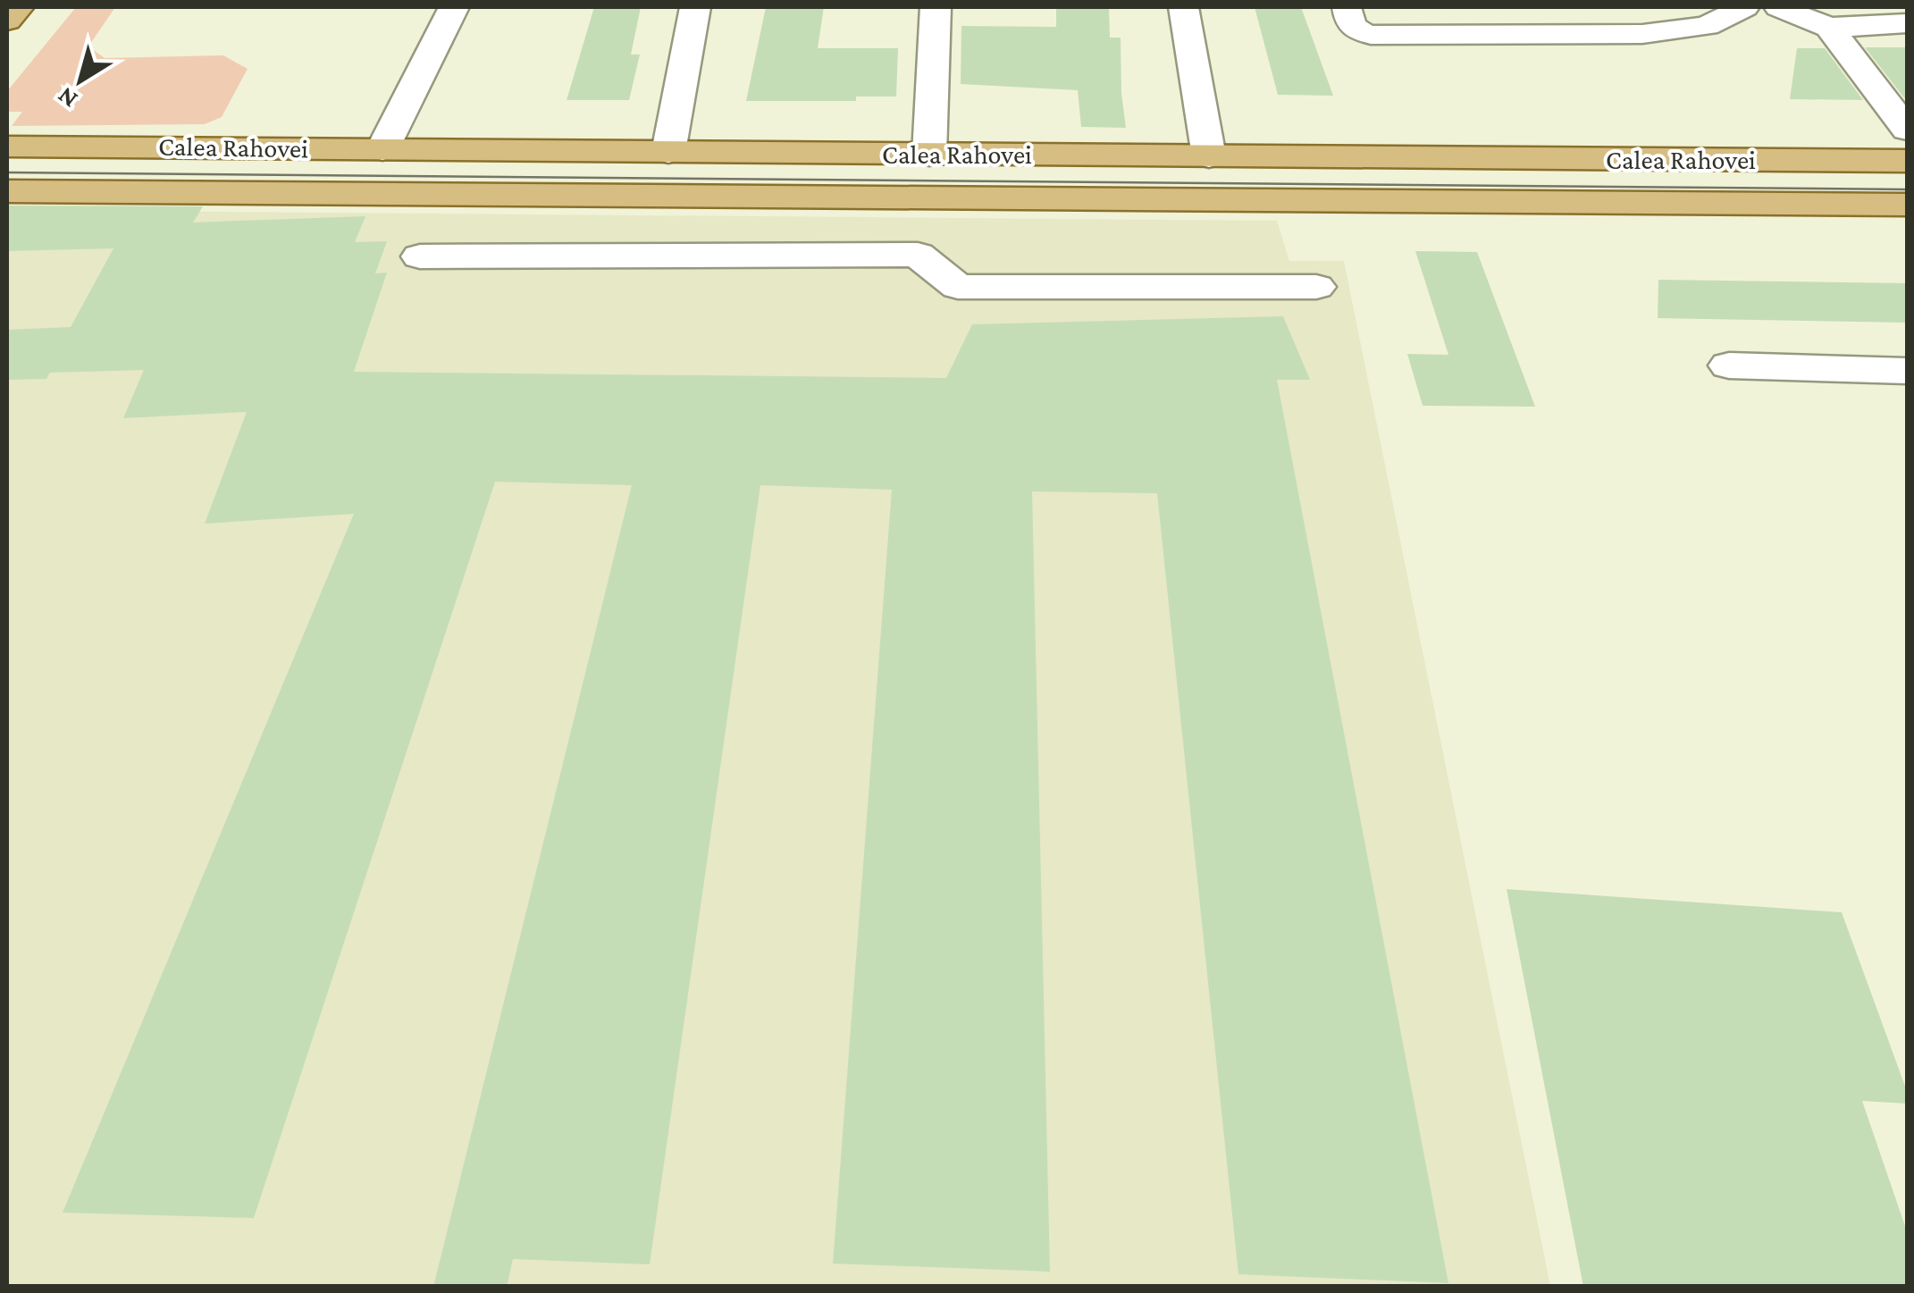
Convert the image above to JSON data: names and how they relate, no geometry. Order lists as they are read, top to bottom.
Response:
{
  "streets": {
    "main road": ["Calea Rahovei"]
  },
  "north": "bottom left"
}
